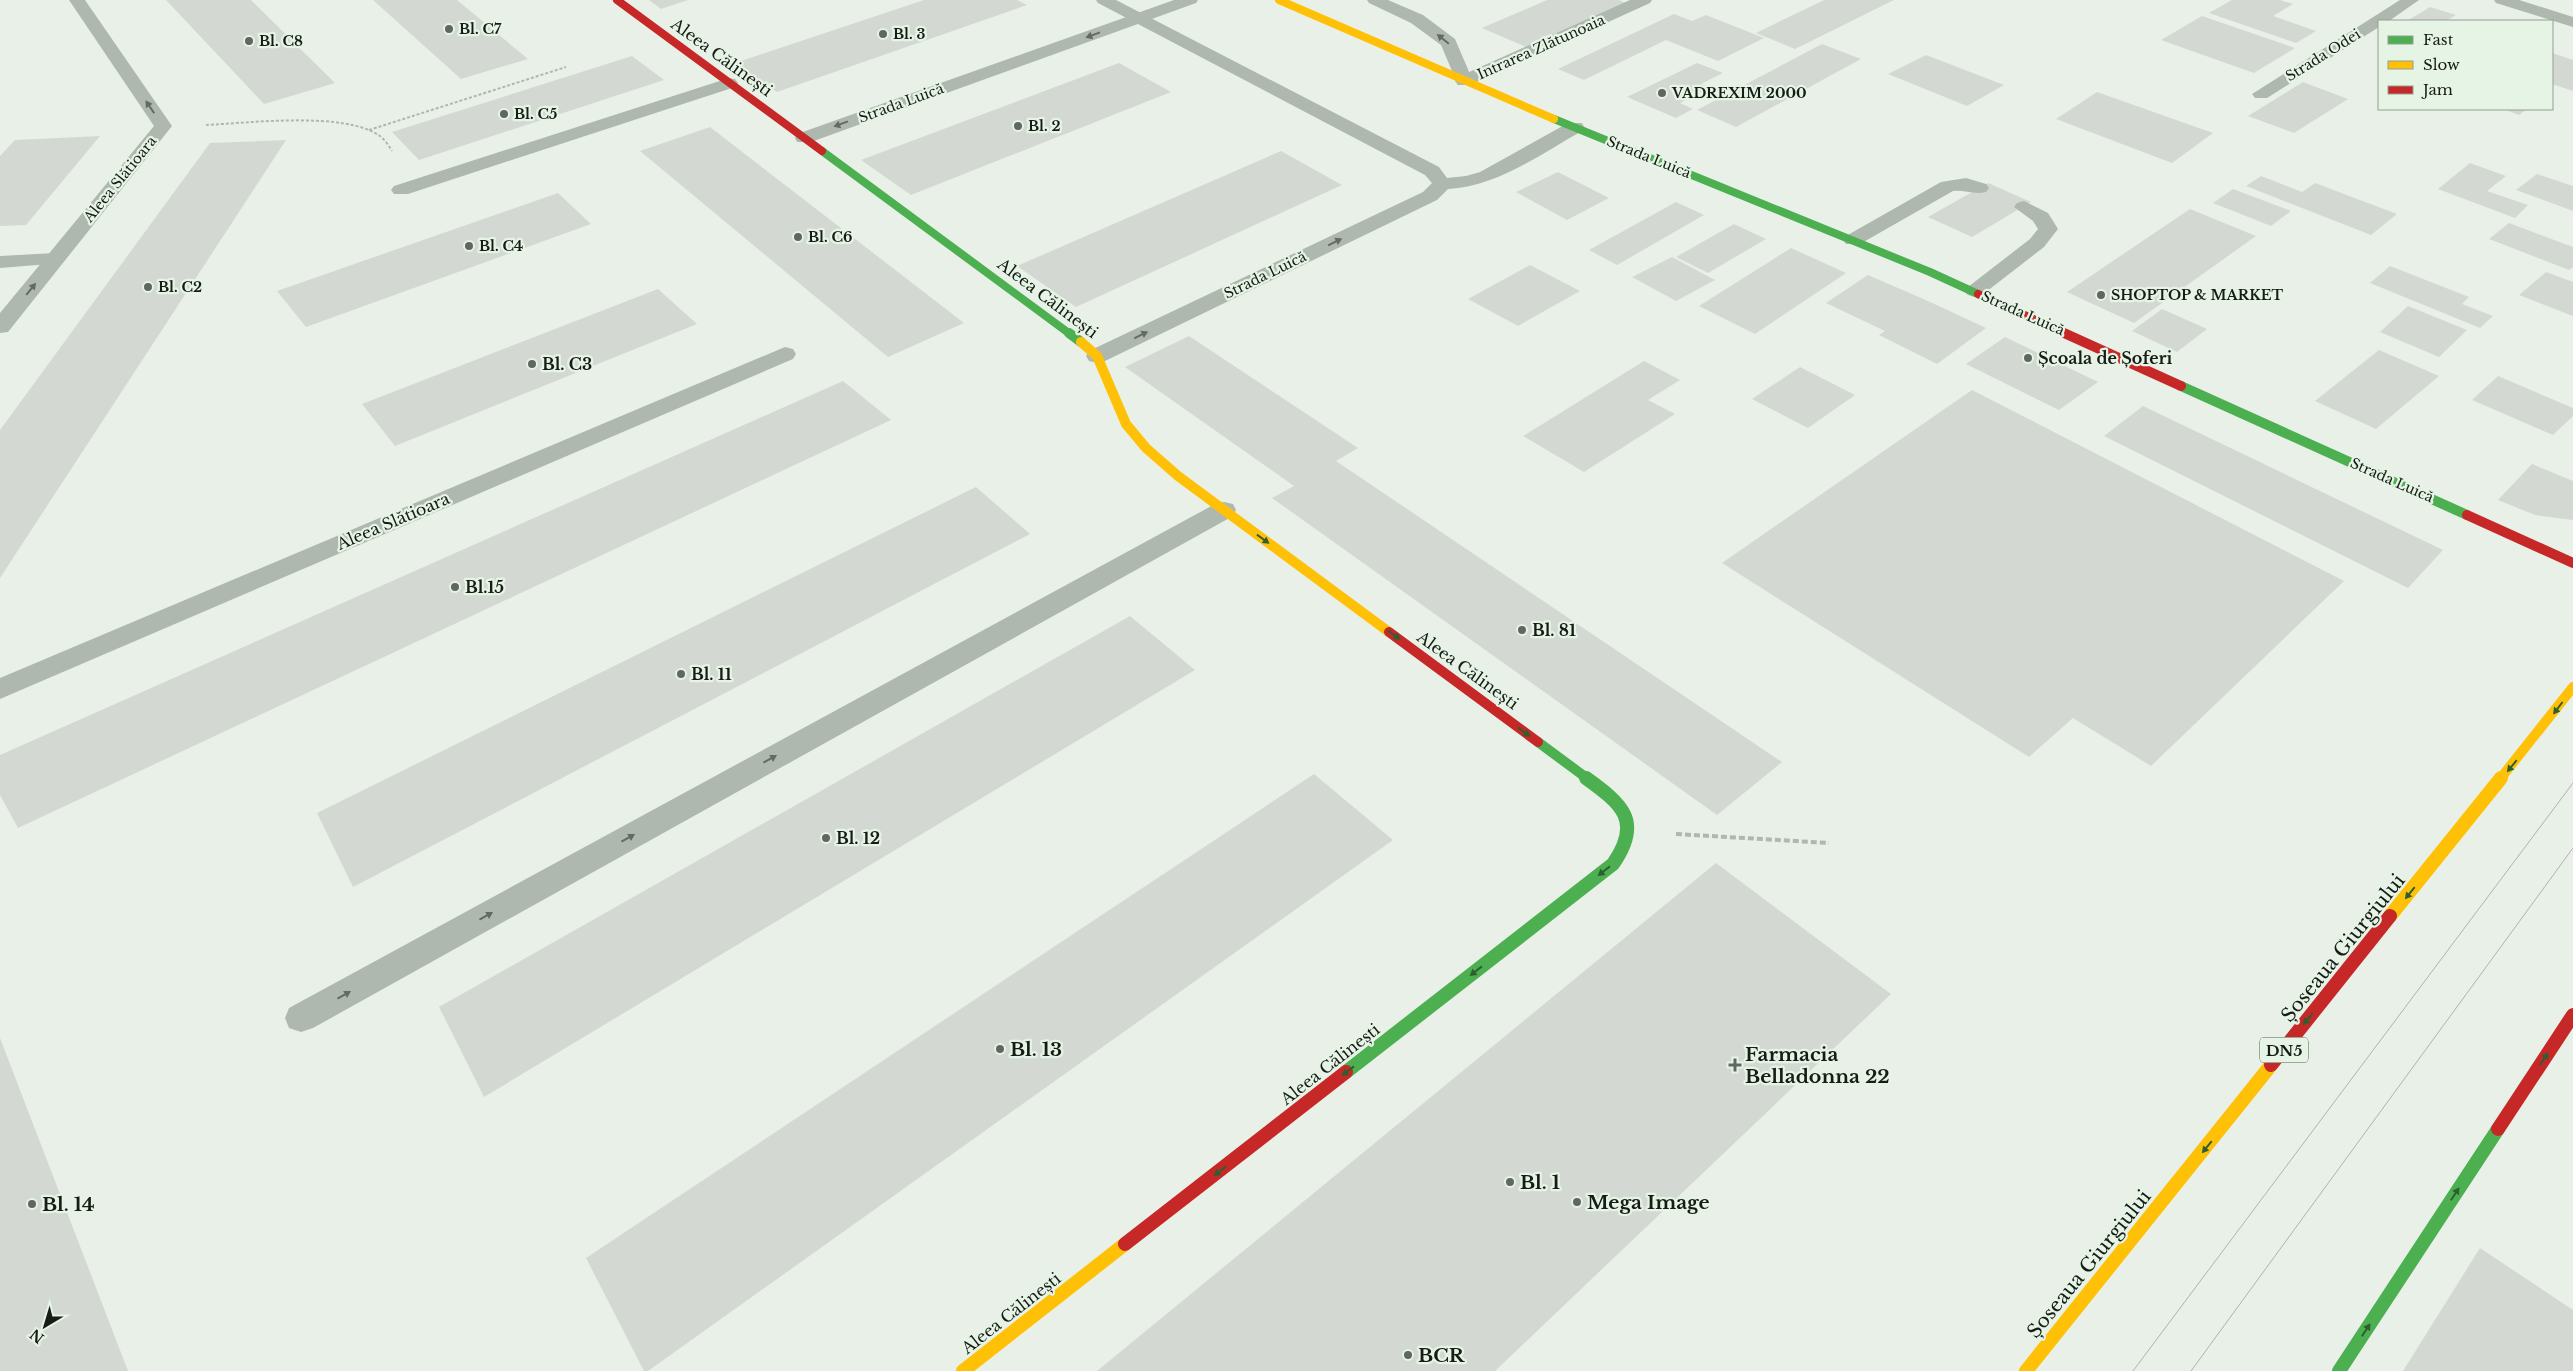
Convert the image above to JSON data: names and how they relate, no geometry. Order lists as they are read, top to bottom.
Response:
{
  "streets": {
    "main road": [
      "Aleea Călinești",
      "Strada Luică",
      "Șoseaua Giurgiului",
      "DN5"
    ],
    "street": ["Intrarea Zlătunoaia", "Strada Odei", "Aleea Slătioara"]
  },
  "crossings": [
    ["Intrarea Zlătunoaia", "Strada Luică"],
    ["Aleea Călinești", "Strada Luică"]
  ],
  "one_way": ["Șoseaua Giurgiului"],
  "places": {
    "other": [
      "Bl. C7",
      "Bl. 3",
      "Bl. C8",
      "VADREXIM 2000",
      "Bl. C5",
      "Bl. 2",
      "Bl. C6",
      "Bl. C4",
      "Bl. C2",
      "SHOPTOP & MARKET",
      "Școala de Șoferi",
      "Bl. C3",
      "Bl.15",
      "Bl. 81",
      "Bl. 11",
      "Bl. 12",
      "Bl. 13",
      "Bl. 1",
      "Mega Image",
      "Bl. 14",
      "BCR"
    ],
    "health": ["Farmacia Belladonna 22"]
  },
  "legend": ["Fast", "Slow", "Jam"],
  "north": "bottom left"
}
